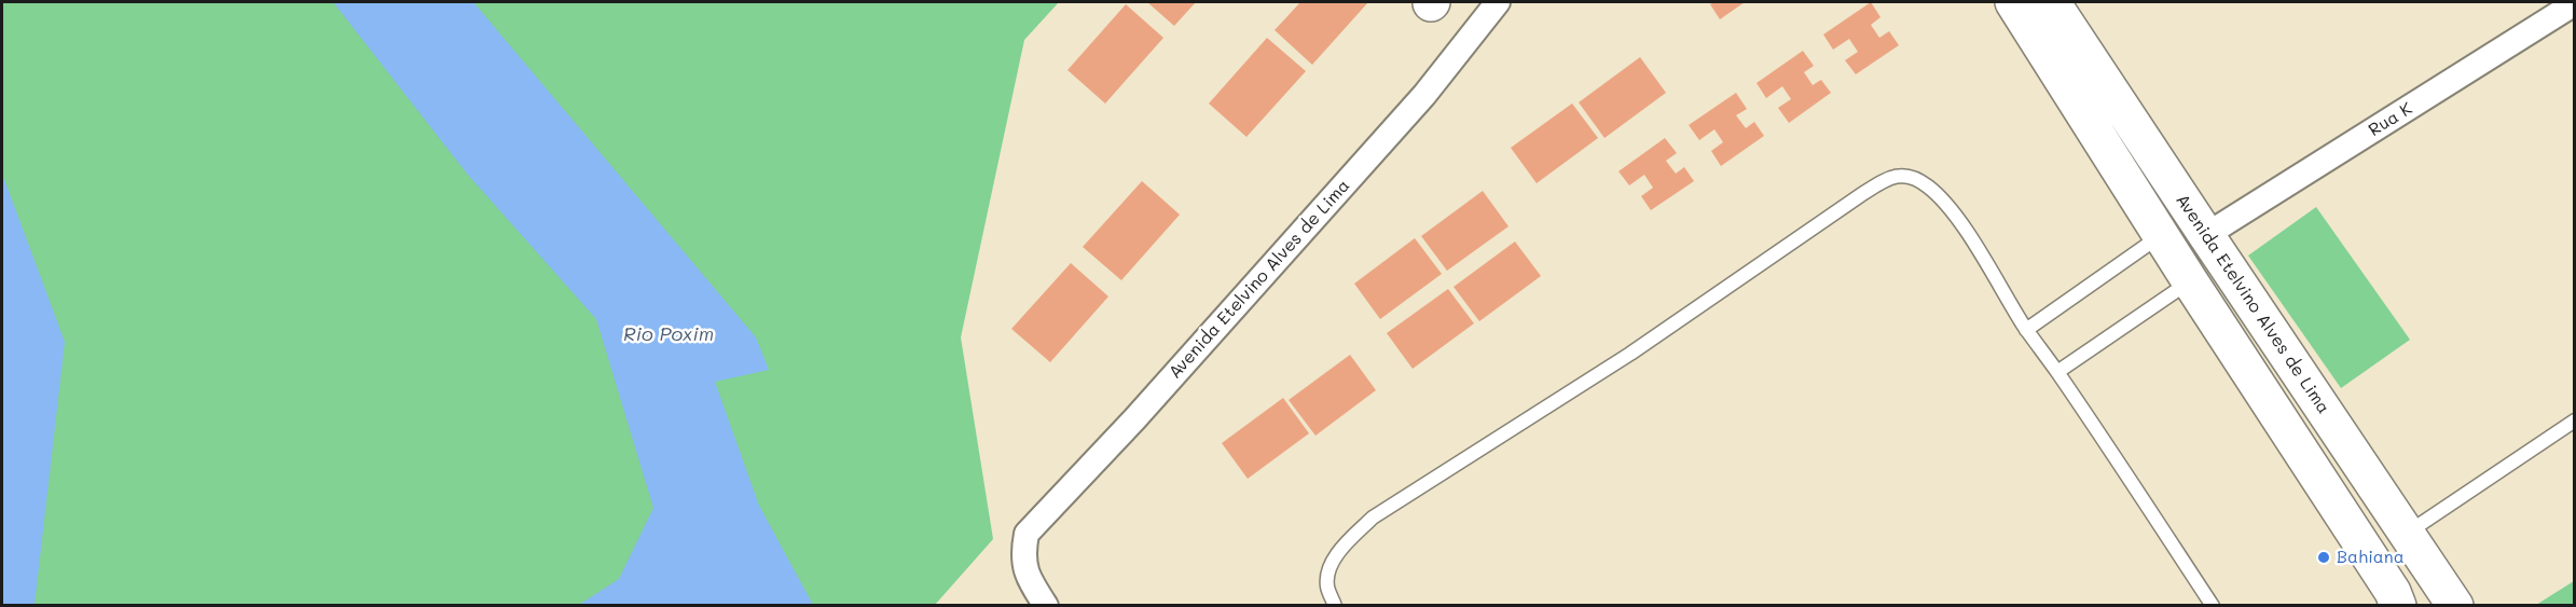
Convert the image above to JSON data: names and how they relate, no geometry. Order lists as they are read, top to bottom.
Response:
{
  "streets": {
    "main road": ["Avenida Etelvino Alves de Lima"],
    "street": ["Rua K"]
  },
  "crossings": [
    ["Rua K", "Avenida Etelvino Alves de Lima"]
  ],
  "water": ["Rio Poxim"],
  "places": ["Bahiana"]
}
